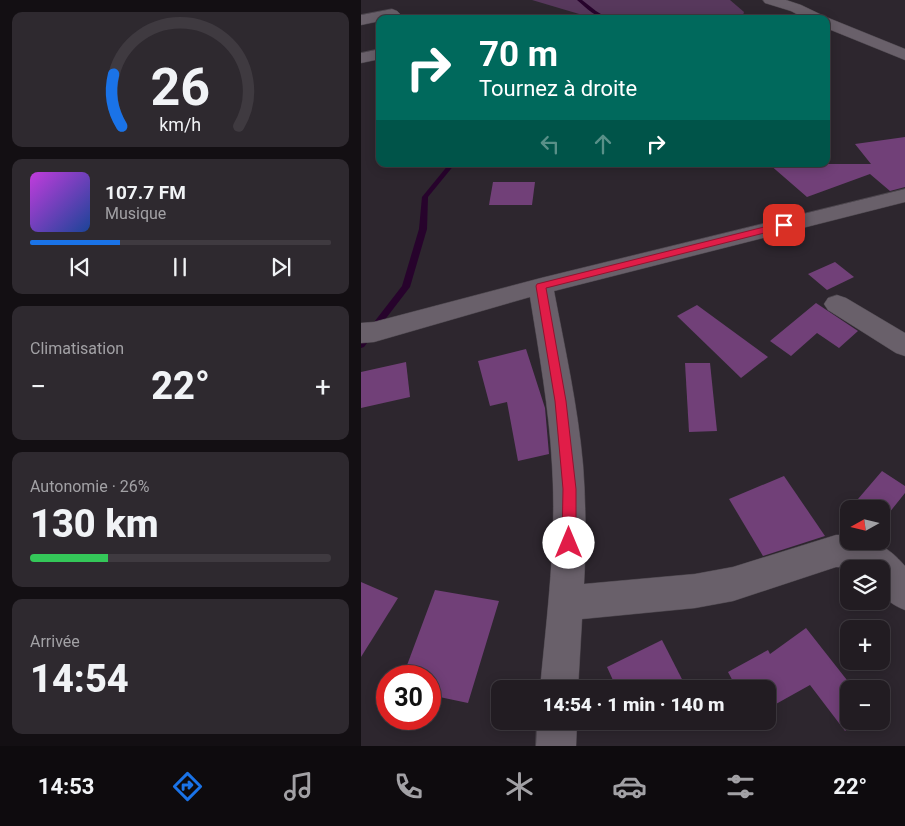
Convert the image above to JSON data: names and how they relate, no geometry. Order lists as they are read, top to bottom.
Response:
{
  "north": "left",
  "page": {
    "turn": ["70 m", "Tournez à droite"],
    "song": ["107.7 FM", "Musique"],
    "tile": [
      "Climatisation",
      ["Autonomie · 26%", "130 km"],
      ["Arrivée", "14:54"]
    ],
    "heat": ["−", "22°", "+"],
    "map_buttons": ["+", "−"],
    "limit": "30",
    "trip": "14:54 · 1 min · 140 m",
    "tabs": ["14:53", "22°"],
    "gauge": ["26", "km/h"]
  }
}
